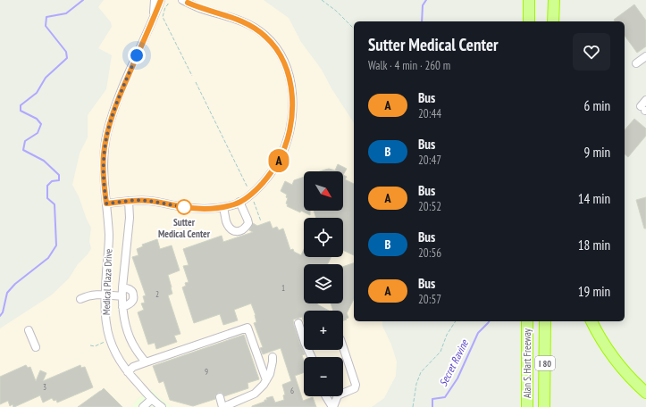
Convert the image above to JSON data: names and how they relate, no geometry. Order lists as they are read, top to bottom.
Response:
{
  "streets": {
    "highway": ["Alan S. Hart Freeway", "I 80"],
    "street": ["Medical Plaza Drive"]
  },
  "water": ["Secret Ravine"],
  "places": ["Sutter Medical Center"],
  "lines": ["bus line A"],
  "house_numbers": [
    "1",
    "2",
    "9",
    "3",
    "6"
  ],
  "north": "bottom right",
  "page": {
    "on_map": "A",
    "heading": ["Sutter Medical Center", "Walk · 4 min · 260 m"],
    "list": [
      {
        "mark": "A",
        "name": "Bus",
        "note": "20:44",
        "value": "6 min"
      },
      {
        "mark": "B",
        "name": "Bus",
        "note": "20:47",
        "value": "9 min"
      },
      {
        "mark": "A",
        "name": "Bus",
        "note": "20:52",
        "value": "14 min"
      },
      {
        "mark": "B",
        "name": "Bus",
        "note": "20:56",
        "value": "18 min"
      },
      {
        "mark": "A",
        "name": "Bus",
        "note": "20:57",
        "value": "19 min"
      }
    ],
    "map_buttons": ["+", "−"]
  }
}
